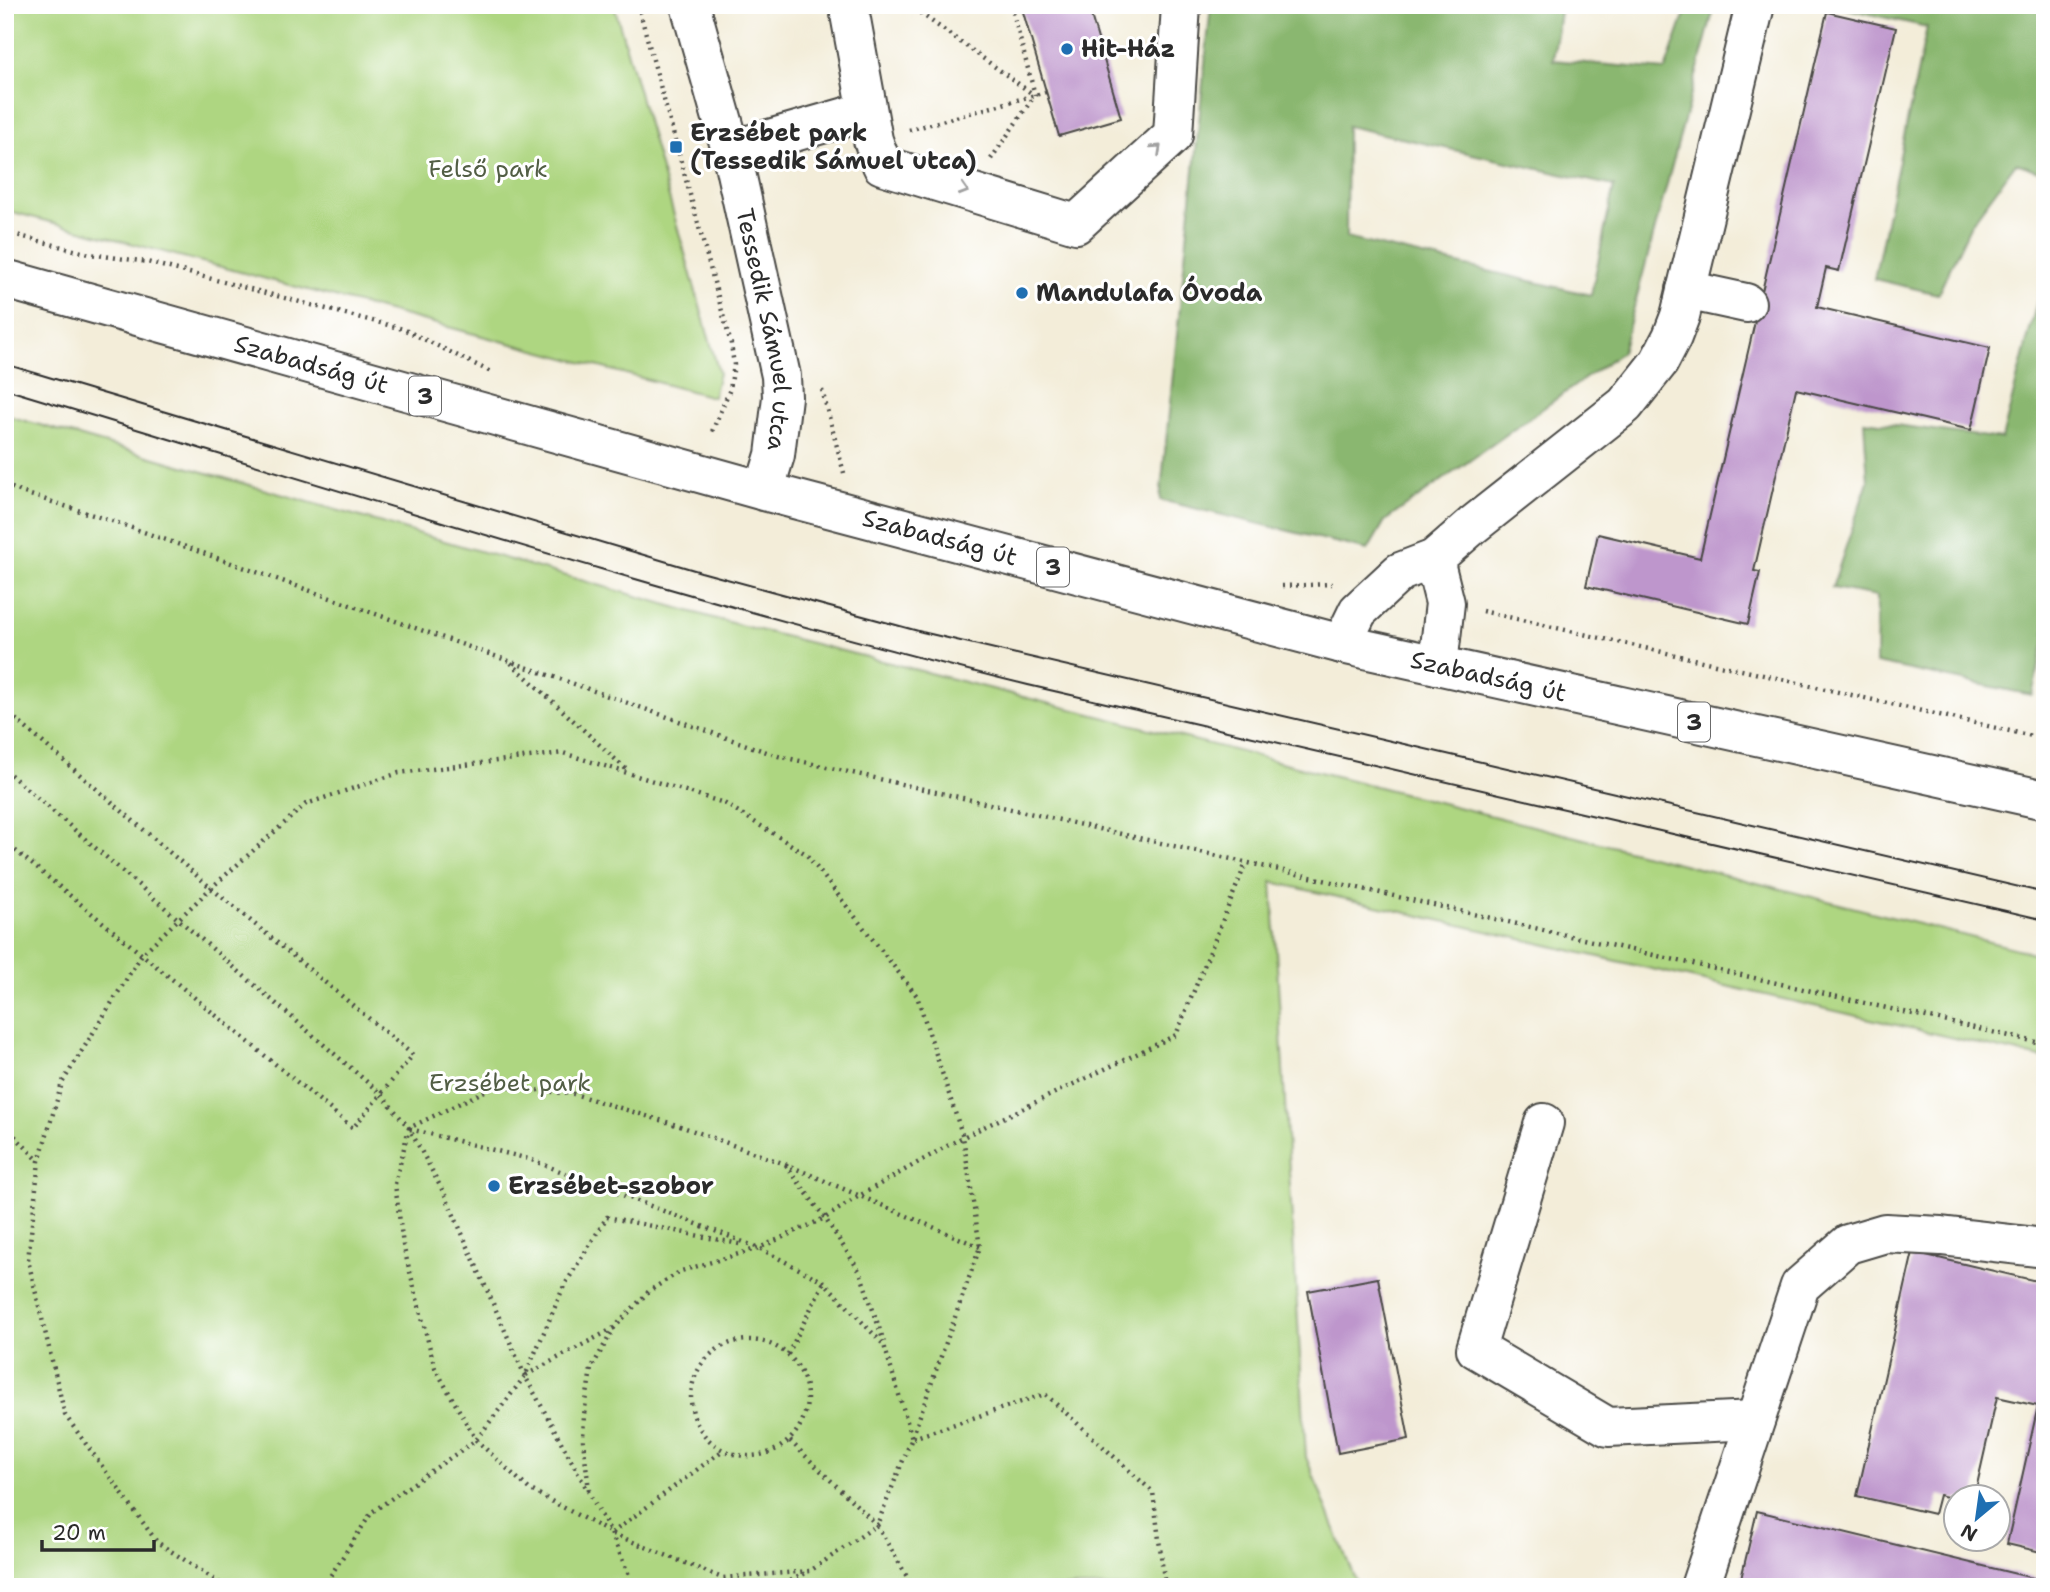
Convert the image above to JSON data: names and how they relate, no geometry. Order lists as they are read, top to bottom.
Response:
{
  "streets": {
    "main road": ["Tessedik Sámuel utca", "Szabadság út", "3"]
  },
  "crossings": [
    ["Tessedik Sámuel utca", "Szabadság út"]
  ],
  "parks": ["Felső park", "Erzsébet park"],
  "places": {
    "other": ["Hit-Ház", "Mandulafa Óvoda", "Erzsébet-szobor"],
    "transit": ["Erzsébet park (Tessedik Sámuel utca)"]
  },
  "scale_bar": "20 m",
  "north": "bottom left"
}
